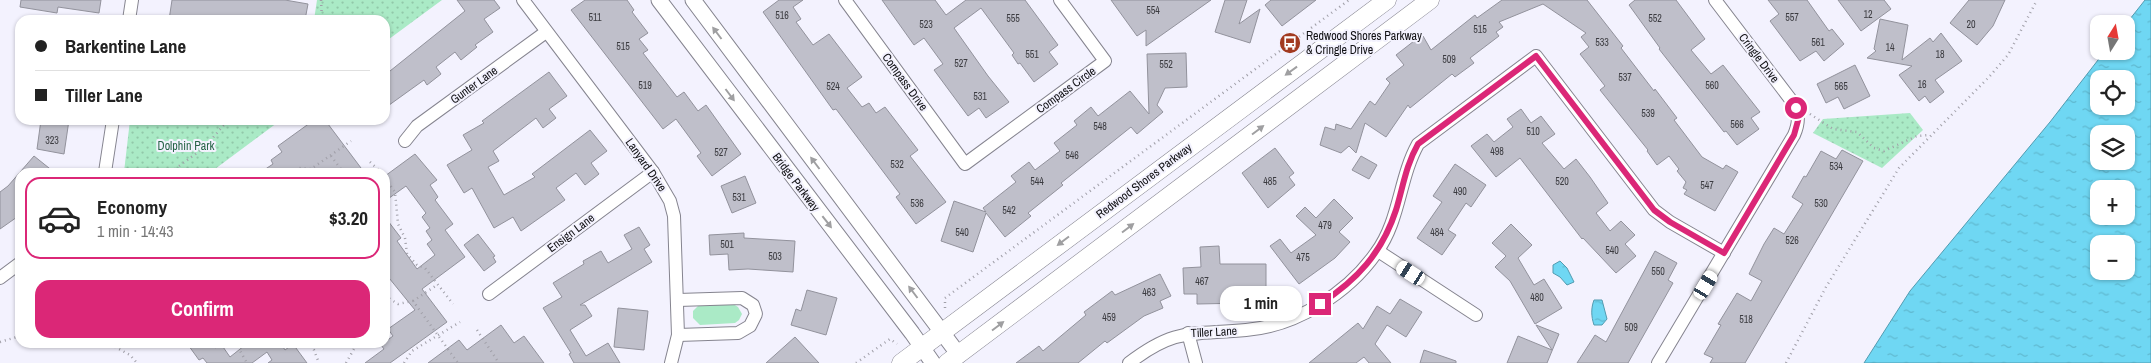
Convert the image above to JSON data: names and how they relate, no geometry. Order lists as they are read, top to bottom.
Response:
{
  "streets": {
    "main road": ["Redwood Shores Parkway"],
    "street": [
      "Cringle Drive",
      "Compass Drive",
      "Gunter Lane",
      "Compass Circle",
      "Lanyard Drive",
      "Bridge Parkway",
      "Ensign Lane",
      "Tiller Lane"
    ]
  },
  "crossings": [
    ["Compass Drive", "Compass Circle"],
    ["Gunter Lane", "Lanyard Drive"],
    ["Lanyard Drive", "Ensign Lane"],
    ["Redwood Shores Parkway", "Bridge Parkway"]
  ],
  "parks": ["Dolphin Park"],
  "places": {
    "bus stop": ["Redwood Shores Parkway & Cringle Drive"]
  },
  "house_numbers": [
    "554",
    "12",
    "516",
    "511",
    "557",
    "555",
    "552",
    "523",
    "20",
    "515",
    "533",
    "561",
    "515",
    "14",
    "551",
    "18",
    "509",
    "527",
    "552",
    "537",
    "16",
    "519",
    "560",
    "524",
    "565",
    "531",
    "539",
    "566",
    "548",
    "510",
    "323",
    "498",
    "527",
    "546",
    "532",
    "534",
    "544",
    "485",
    "520",
    "547",
    "490",
    "531",
    "536",
    "530",
    "542",
    "479",
    "540",
    "484",
    "526",
    "501",
    "540",
    "503",
    "475",
    "550",
    "467",
    "463",
    "480",
    "459",
    "518",
    "509"
  ],
  "north": "top",
  "page": {
    "map_buttons": ["+", "−"],
    "banner": ["Barkentine Lane", "Tiller Lane"],
    "list": [
      {
        "name": "Economy",
        "note": "1 min · 14:43",
        "value": "$3.20"
      }
    ],
    "buttons": "Confirm",
    "bubble": "1 min"
  }
}
